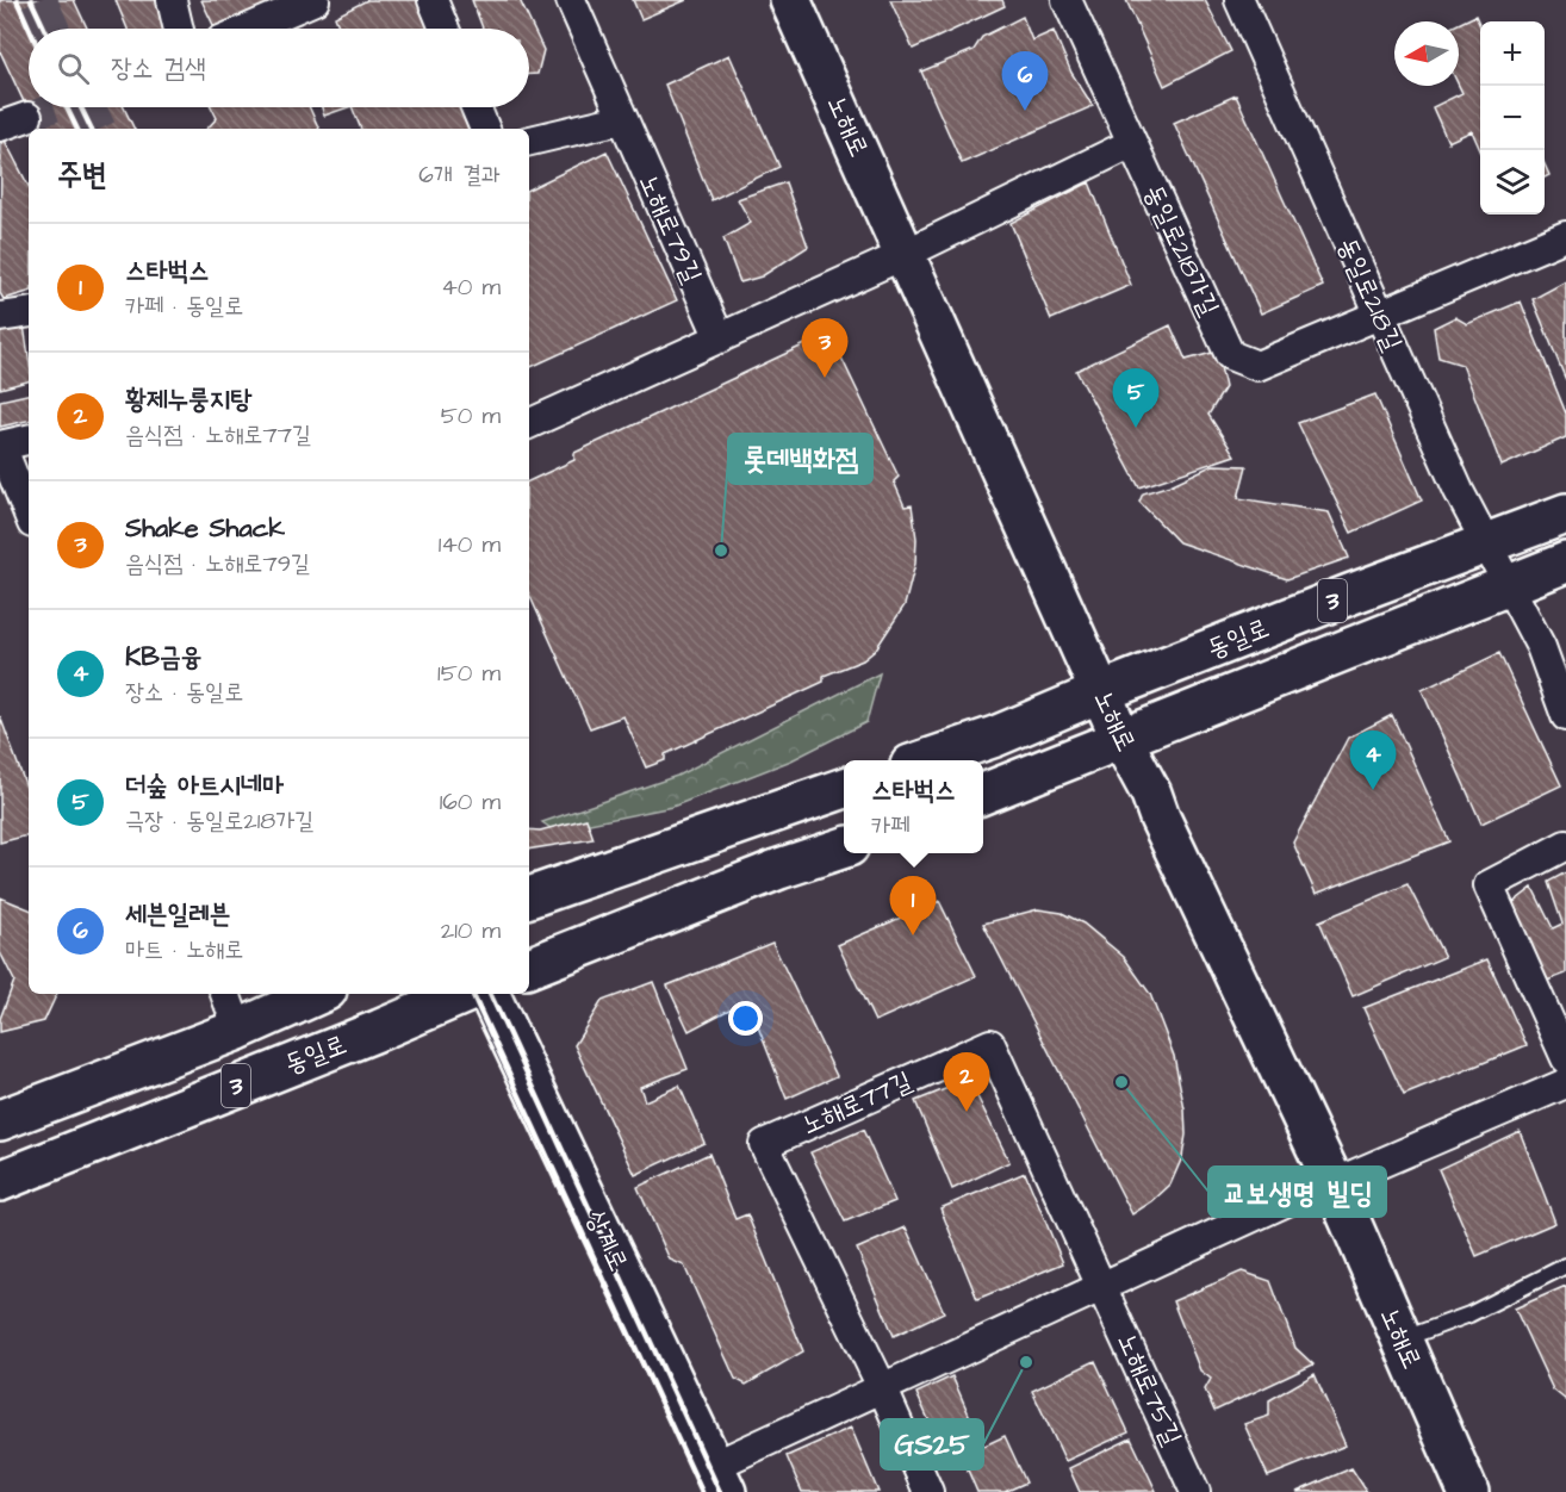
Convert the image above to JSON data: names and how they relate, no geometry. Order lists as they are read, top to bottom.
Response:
{
  "streets": {
    "main road": [
      "노해로",
      "3",
      "동일로",
      "상계로"
    ],
    "street": [
      "노해로79길",
      "동일로218가길",
      "동일로218길",
      "노해로77길",
      "노해로75길"
    ]
  },
  "crossings": [
    ["노해로", "동일로"],
    ["동일로218가길", "동일로218길"],
    ["동일로218길", "동일로"],
    ["노해로77길", "노해로75길"]
  ],
  "places": ["롯데백화점", "교보생명 빌딩", "GS25"],
  "north": "left",
  "page": {
    "map_buttons": ["+", "−"],
    "search": "장소 검색",
    "pins": [
      "6",
      "3",
      "5",
      "4",
      "1",
      "2"
    ],
    "heading": ["주변", "6개 결과"],
    "list": [
      {
        "mark": "1",
        "name": "스타벅스",
        "note": "카페 · 동일로",
        "value": "40 m"
      },
      {
        "mark": "2",
        "name": "황제누룽지탕",
        "note": "음식점 · 노해로77길",
        "value": "50 m"
      },
      {
        "mark": "3",
        "name": "Shake Shack",
        "note": "음식점 · 노해로79길",
        "value": "140 m"
      },
      {
        "mark": "4",
        "name": "KB금융",
        "note": "장소 · 동일로",
        "value": "150 m"
      },
      {
        "mark": "5",
        "name": "더숲 아트시네마",
        "note": "극장 · 동일로218가길",
        "value": "160 m"
      },
      {
        "mark": "6",
        "name": "세븐일레븐",
        "note": "마트 · 노해로",
        "value": "210 m"
      }
    ],
    "popup": ["스타벅스", "카페"]
  }
}
